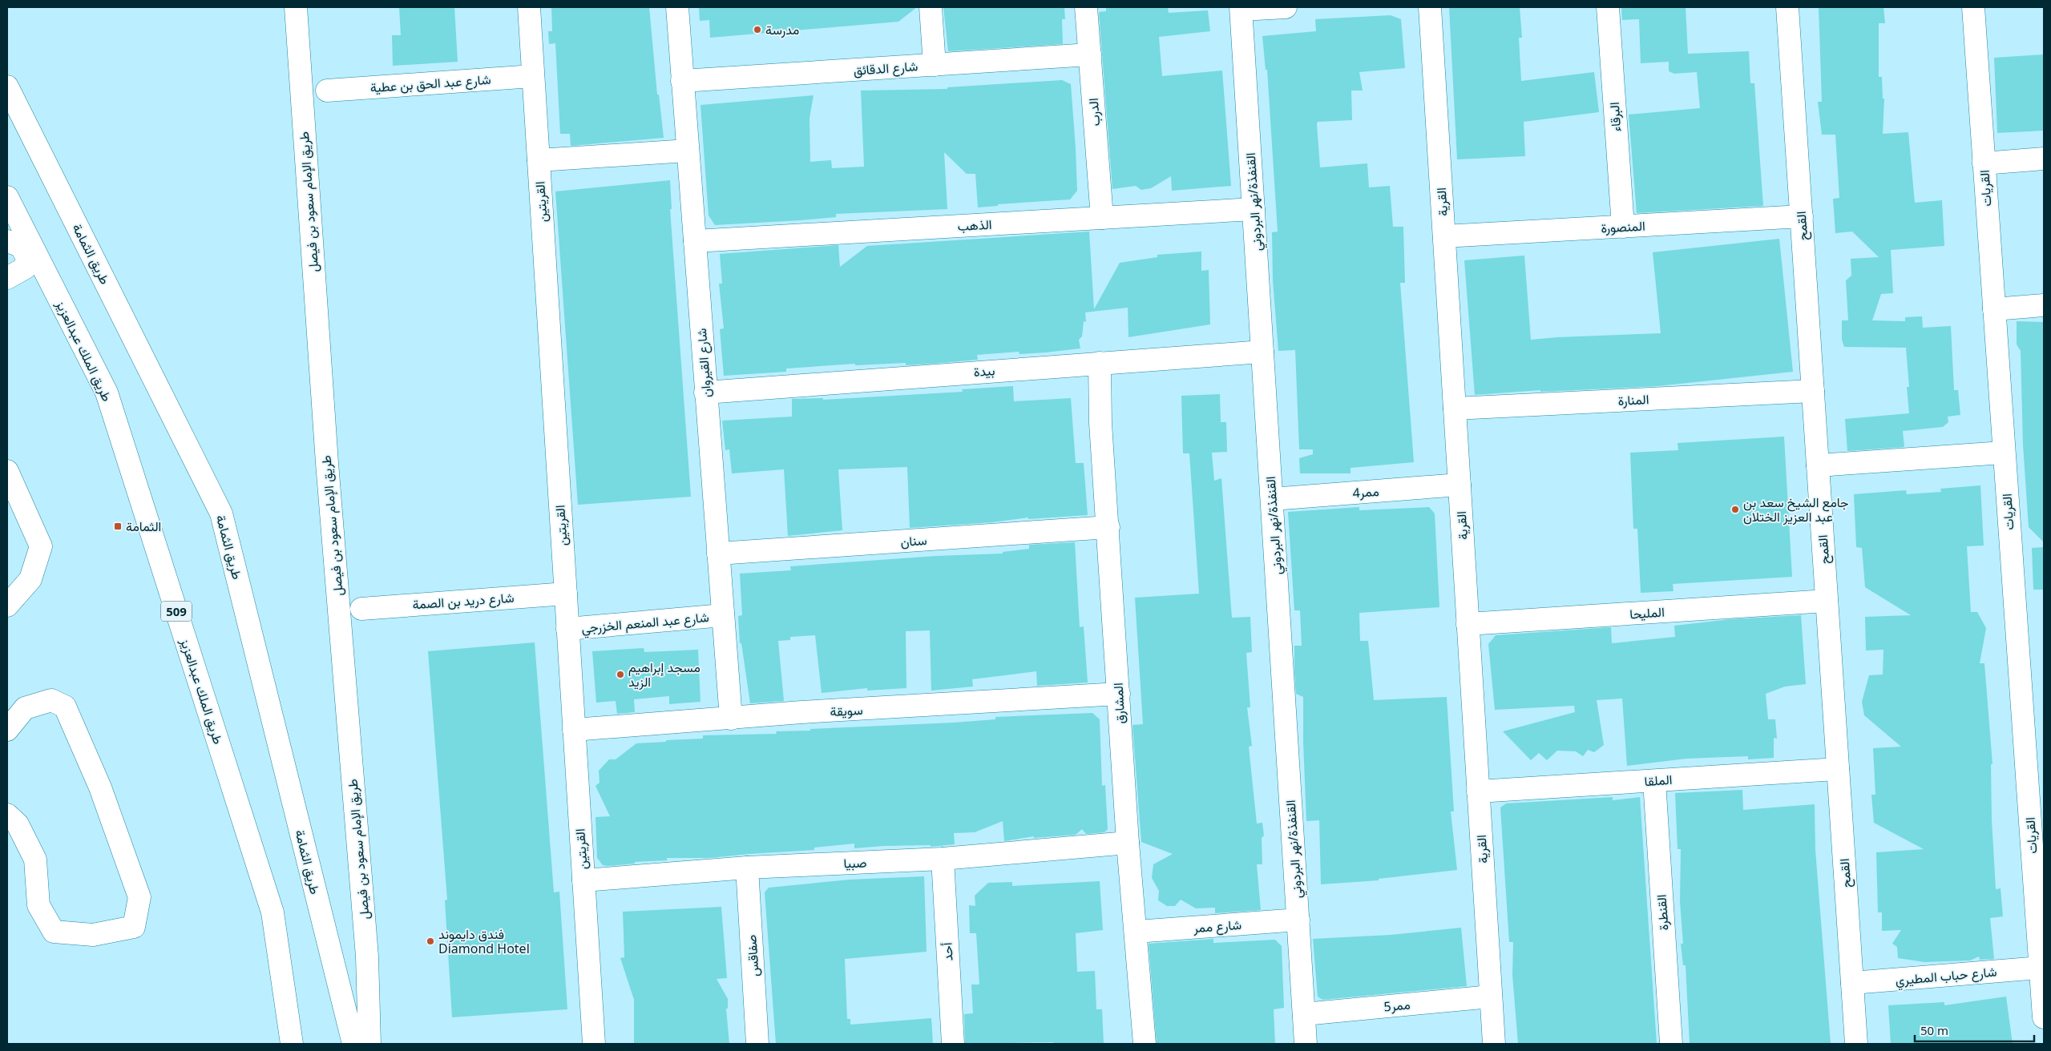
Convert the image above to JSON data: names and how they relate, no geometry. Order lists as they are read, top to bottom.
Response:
{
  "streets": {
    "street": [
      "شارع الدقائق",
      "شارع عبد الحق بن عطية",
      "الدرب",
      "البرقاء",
      "القريات",
      "طريق الإمام سعود بن فيصل",
      "القريتين",
      "القنفذة/نهر البردوني",
      "القرية",
      "الذهب",
      "القمح",
      "المنصورة",
      "طريق الثمامة",
      "طريق الملك عبدالعزيز",
      "شارع القيروان",
      "بيدة",
      "المنارة",
      "ممر4",
      "سنان",
      "شارع دريد بن الصمة",
      "509",
      "المليحا",
      "شارع عبد المنعم الخزرجي",
      "المشارق",
      "سويقة",
      "الملقا",
      "صبيا",
      "القنطرة",
      "شارع ممر",
      "أحد",
      "صفاقس",
      "شارع حباب المطيري",
      "ممر5"
    ]
  },
  "crossings": [
    ["شارع الدقائق", "الدرب"],
    ["شارع الدقائق", "شارع القيروان"],
    ["شارع عبد الحق بن عطية", "القريتين"],
    ["الدرب", "الذهب"],
    ["البرقاء", "المنصورة"],
    ["القريات", "شارع حباب المطيري"],
    ["القريتين", "شارع دريد بن الصمة"],
    ["القريتين", "شارع عبد المنعم الخزرجي"],
    ["القريتين", "سويقة"],
    ["القريتين", "صبيا"],
    ["القنفذة/نهر البردوني", "الذهب"],
    ["القنفذة/نهر البردوني", "بيدة"],
    ["القنفذة/نهر البردوني", "ممر4"],
    ["القنفذة/نهر البردوني", "شارع ممر"],
    ["القنفذة/نهر البردوني", "ممر5"],
    ["القرية", "المنصورة"],
    ["القرية", "المنارة"],
    ["القرية", "ممر4"],
    ["القرية", "المليحا"],
    ["القرية", "الملقا"],
    ["القرية", "ممر5"],
    ["الذهب", "شارع القيروان"],
    ["القمح", "المنصورة"],
    ["القمح", "المنارة"],
    ["القمح", "المليحا"],
    ["القمح", "الملقا"],
    ["القمح", "شارع حباب المطيري"],
    ["شارع القيروان", "بيدة"],
    ["شارع القيروان", "سنان"],
    ["شارع القيروان", "شارع عبد المنعم الخزرجي"],
    ["شارع القيروان", "سويقة"],
    ["بيدة", "المشارق"],
    ["سنان", "المشارق"],
    ["المشارق", "سويقة"],
    ["المشارق", "صبيا"],
    ["المشارق", "شارع ممر"],
    ["الملقا", "القنطرة"],
    ["صبيا", "أحد"],
    ["صبيا", "صفاقس"]
  ],
  "places": {
    "other": [
      "مدرسة",
      "جامع الشيخ سعد بن عبد العزيز الختلان",
      "مسجد إبراهيم الزيد",
      "فندق دايموند Diamond Hotel"
    ],
    "transit": ["الثمامة"]
  },
  "scale_bar": "50 m"
}
